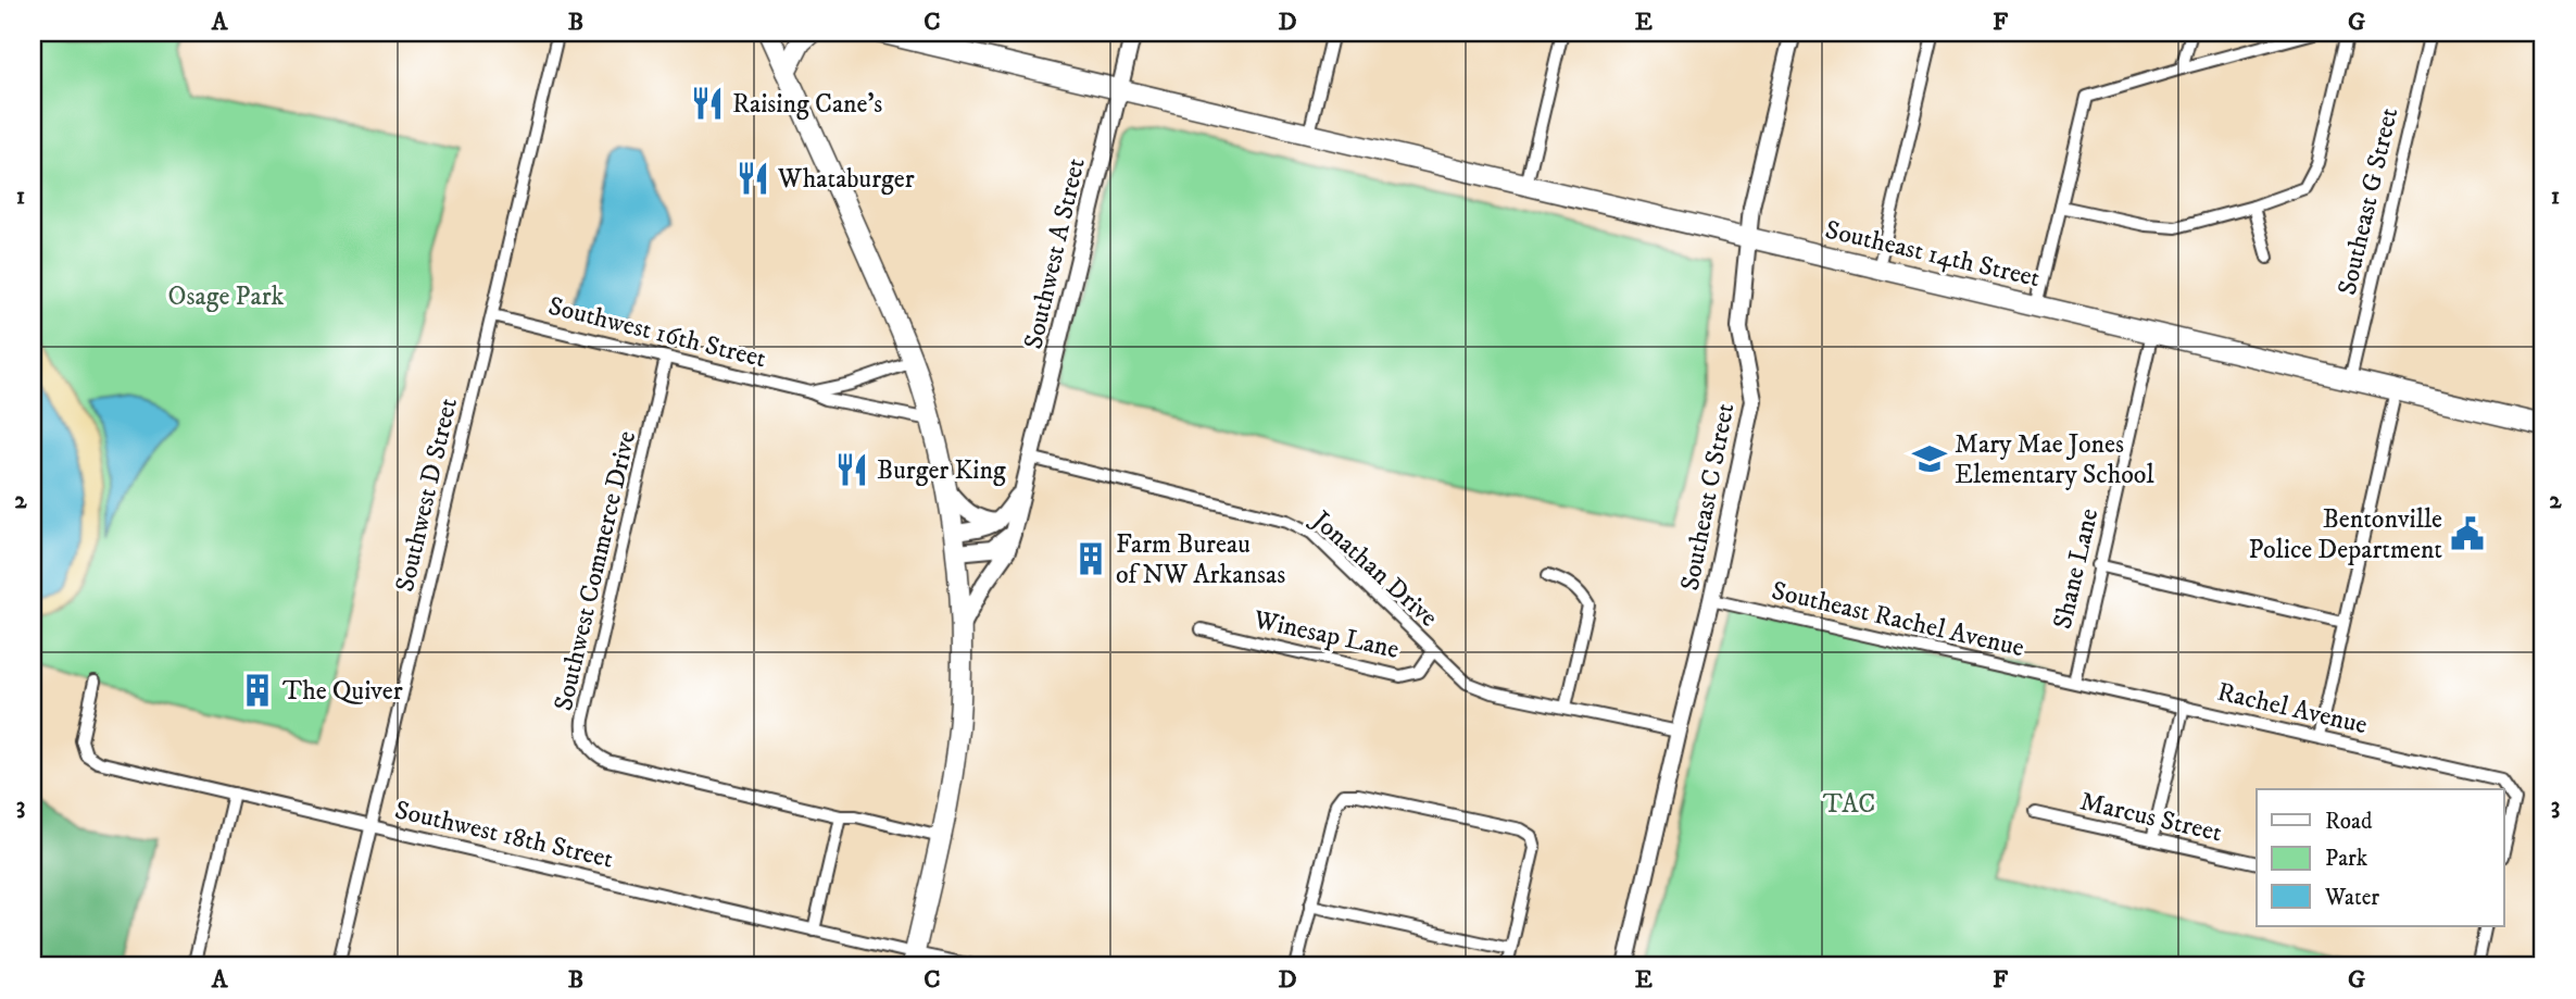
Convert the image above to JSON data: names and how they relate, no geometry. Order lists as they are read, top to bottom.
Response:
{
  "streets": {
    "main road": ["Southeast 14th Street"],
    "street": [
      "Southeast G Street",
      "Southwest A Street",
      "Southwest 16th Street",
      "Southwest D Street",
      "Southeast C Street",
      "Jonathan Drive",
      "Shane Lane",
      "Southwest Commerce Drive",
      "Southeast Rachel Avenue",
      "Winesap Lane",
      "Rachel Avenue",
      "Marcus Street",
      "Southwest 18th Street"
    ]
  },
  "crossings": [
    ["Southeast G Street", "Southeast 14th Street"],
    ["Southwest A Street", "Southeast 14th Street"],
    ["Southwest A Street", "Jonathan Drive"],
    ["Southeast 14th Street", "Southeast C Street"],
    ["Southeast 14th Street", "Shane Lane"],
    ["Southwest 16th Street", "Southwest D Street"],
    ["Southwest 16th Street", "Southwest Commerce Drive"],
    ["Southwest D Street", "Southwest 18th Street"],
    ["Southeast C Street", "Jonathan Drive"],
    ["Southeast C Street", "Southeast Rachel Avenue"],
    ["Jonathan Drive", "Winesap Lane"],
    ["Shane Lane", "Southeast Rachel Avenue"],
    ["Shane Lane", "Rachel Avenue"],
    ["Southeast Rachel Avenue", "Rachel Avenue"]
  ],
  "parks": ["Osage Park", "TAC"],
  "places": {
    "restaurant": ["Raising Cane's", "Whataburger", "Burger King"],
    "school or university": ["Mary Mae Jones Elementary School"],
    "public building": ["Bentonville Police Department"],
    "building": ["Farm Bureau of NW Arkansas", "The Quiver"]
  },
  "legend": ["Road", "Park", "Water"],
  "grid": {
    "columns": [
      "A",
      "B",
      "C",
      "D",
      "E",
      "F",
      "G"
    ],
    "rows": ["1", "2", "3"]
  }
}
